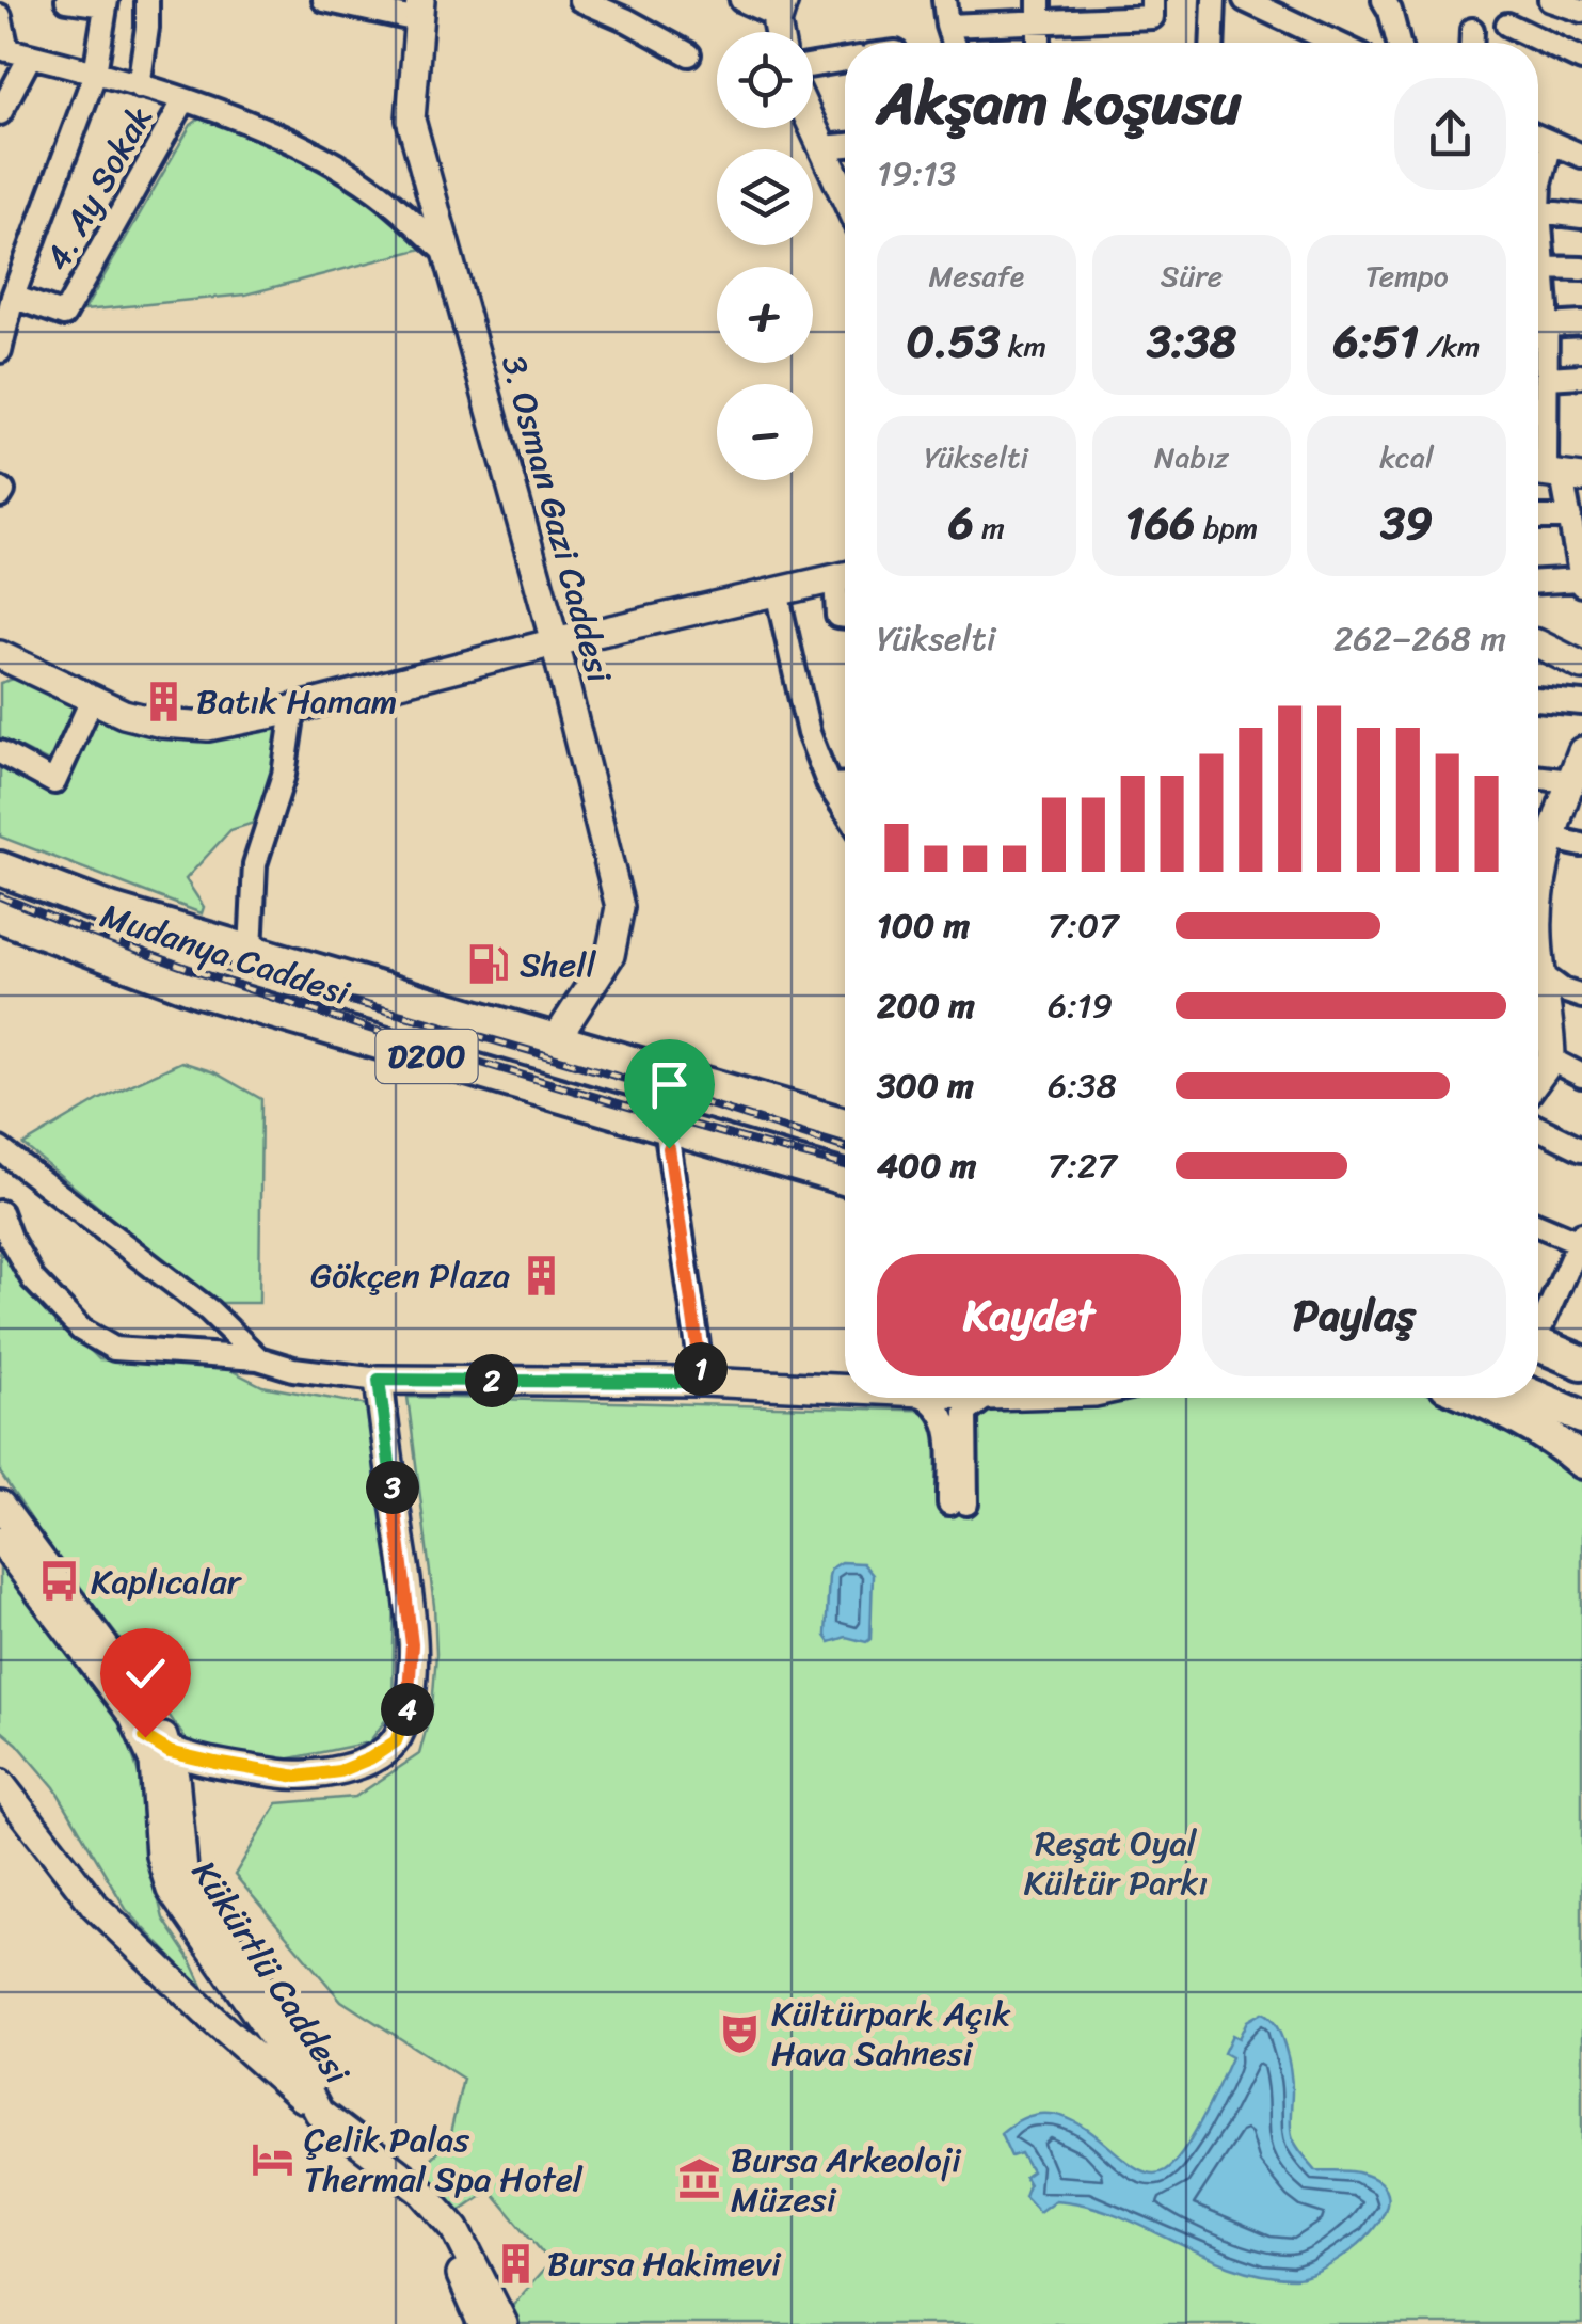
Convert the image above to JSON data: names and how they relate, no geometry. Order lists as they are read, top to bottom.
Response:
{
  "streets": {
    "highway": ["Mudanya Caddesi", "D200"],
    "main road": ["3. Osman Gazi Caddesi", "Kükürtlü Caddesi"],
    "street": ["4. Ay Sokak"]
  },
  "crossings": [
    ["3. Osman Gazi Caddesi", "Mudanya Caddesi"]
  ],
  "parks": ["Reşat Oyal Kültür Parkı"],
  "places": {
    "building": ["Batık Hamam", "Gökçen Plaza", "Bursa Hakimevi"],
    "fuel station": ["Shell"],
    "bus stop": ["Kaplıcalar"],
    "theatre": ["Kültürpark Açık Hava Sahnesi"],
    "hotel": ["Çelik Palas Thermal Spa Hotel"],
    "museum": ["Bursa Arkeoloji Müzesi"]
  },
  "page": {
    "map_buttons": ["+", "−"],
    "heading": ["Akşam koşusu", "19:13"],
    "stats": [
      ["Mesafe", "0.53 km"],
      ["Süre", "3:38"],
      ["Tempo", "6:51 /km"],
      ["Yükselti", "6 m"],
      ["Nabız", "166 bpm"],
      ["kcal", "39"]
    ],
    "chart": ["Yükselti", "262–268 m"],
    "list": [
      {
        "name": "100 m",
        "note": "7:07"
      },
      {
        "name": "200 m",
        "note": "6:19"
      },
      {
        "name": "300 m",
        "note": "6:38"
      },
      {
        "name": "400 m",
        "note": "7:27"
      }
    ],
    "buttons": ["Kaydet", "Paylaş"],
    "pins": [
      "1",
      "2",
      "3",
      "4"
    ]
  }
}
